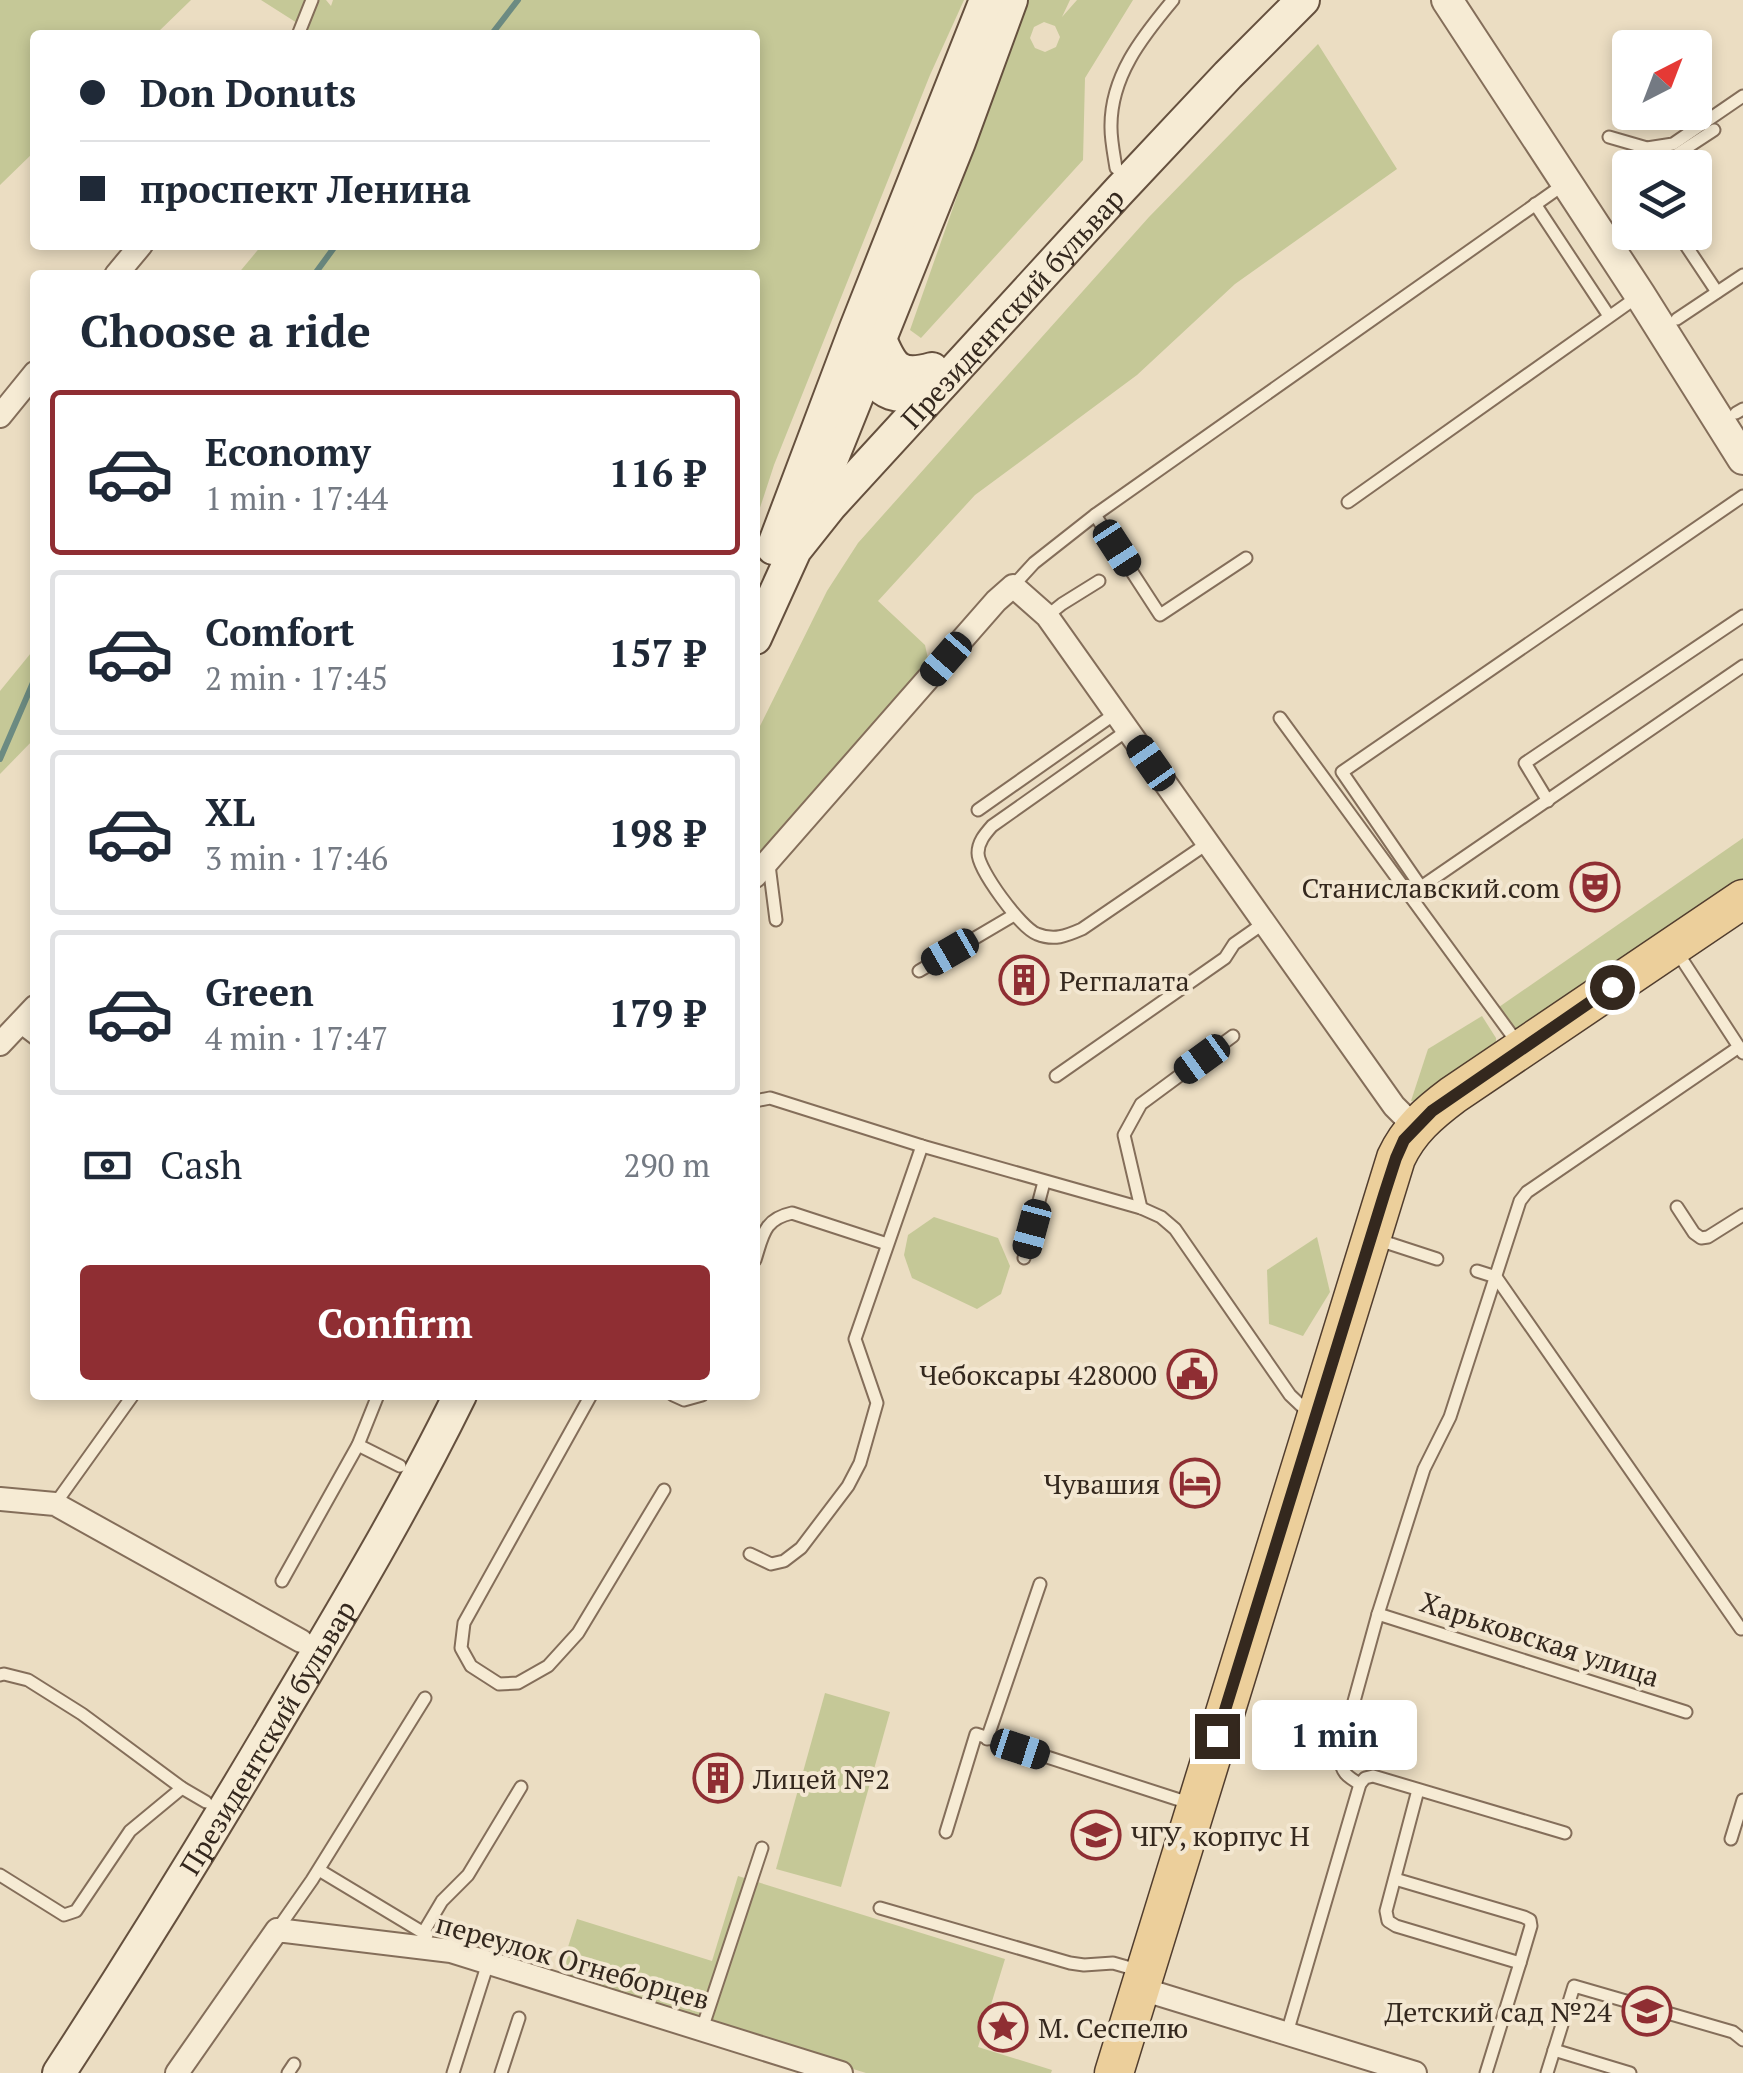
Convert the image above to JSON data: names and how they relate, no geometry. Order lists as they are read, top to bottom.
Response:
{
  "streets": {
    "main road": ["Президентский бульвар"],
    "street": ["переулок Огнеборцев"],
    "lane": ["Харьковская улица"]
  },
  "places": {
    "theatre": ["Станиславский.com"],
    "building": ["Регпалата", "Лицей №2"],
    "public building": ["Чебоксары 428000"],
    "hotel": ["Чувашия"],
    "school or university": ["ЧГУ, корпус Н", "Детский сад №24"],
    "place": ["М. Сеспелю"]
  },
  "north": "top right",
  "page": {
    "banner": ["Don Donuts", "проспект Ленина"],
    "heading": "Choose a ride",
    "list": [
      {
        "name": "Economy",
        "note": "1 min · 17:44",
        "value": "116 ₽"
      },
      {
        "name": "Comfort",
        "note": "2 min · 17:45",
        "value": "157 ₽"
      },
      {
        "name": "XL",
        "note": "3 min · 17:46",
        "value": "198 ₽"
      },
      {
        "name": "Green",
        "note": "4 min · 17:47",
        "value": "179 ₽"
      }
    ],
    "pay": ["Cash", "290 m"],
    "buttons": "Confirm",
    "bubble": "1 min"
  }
}
